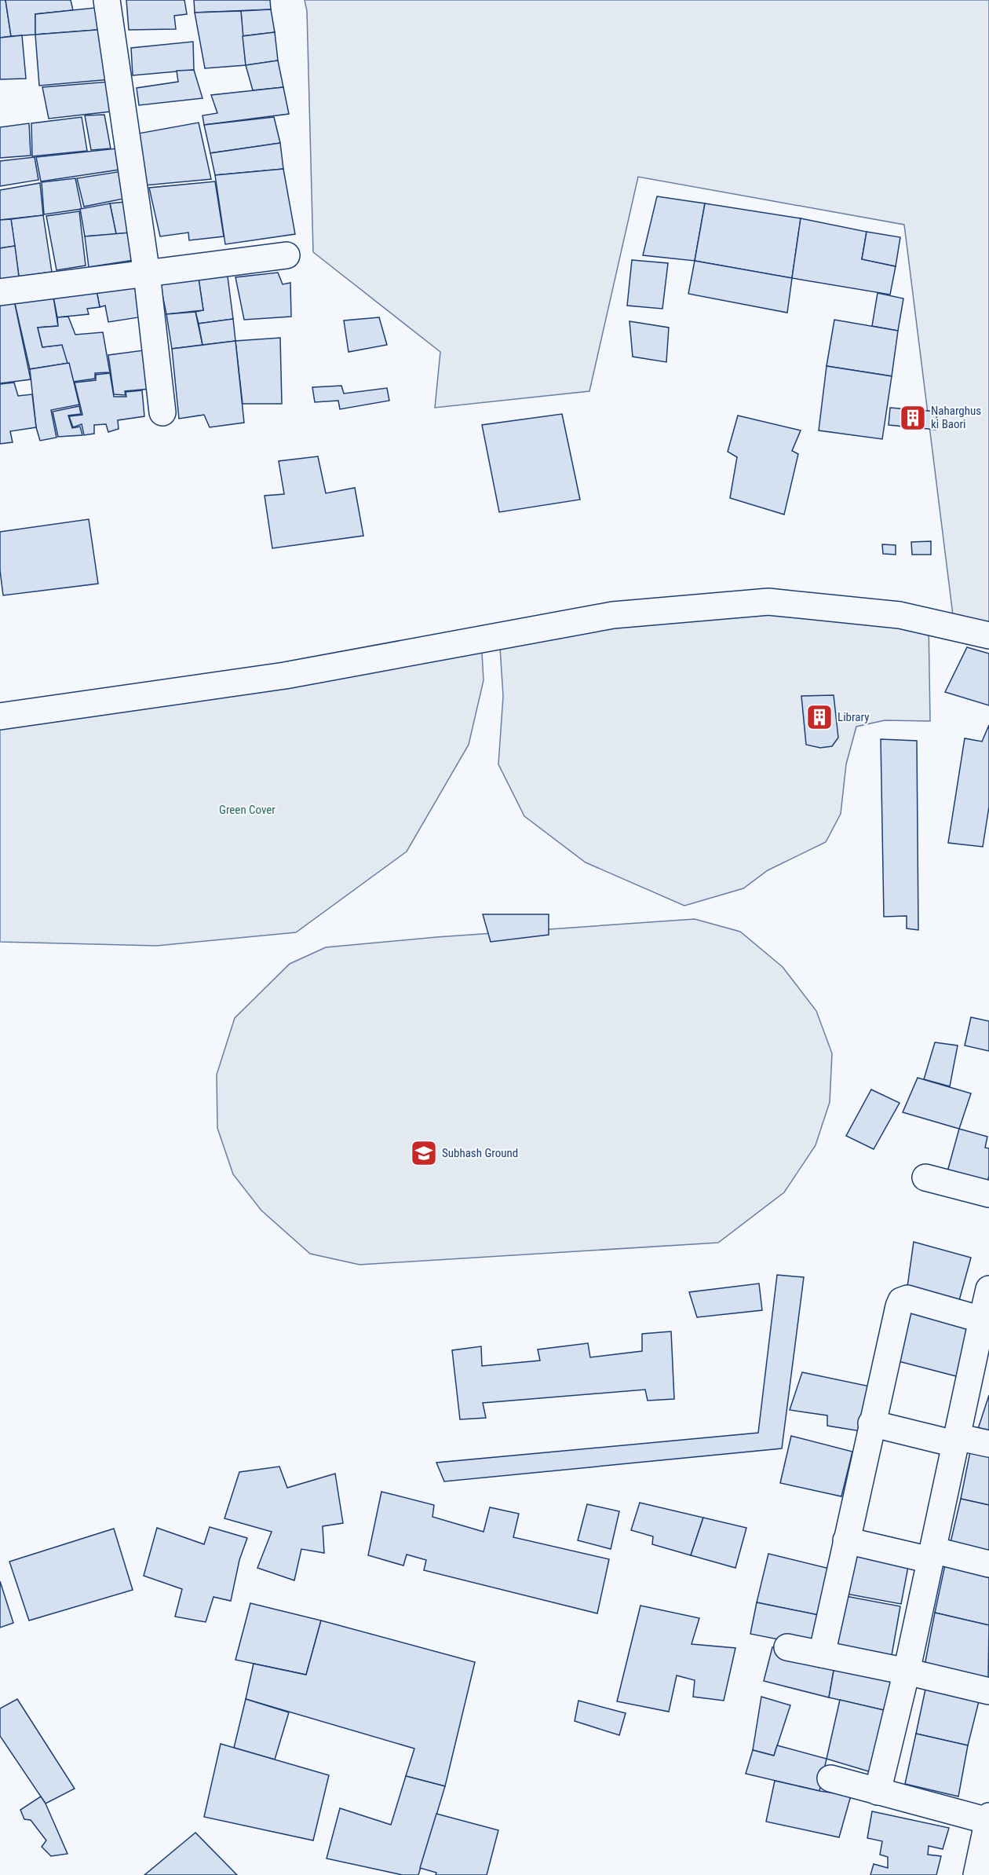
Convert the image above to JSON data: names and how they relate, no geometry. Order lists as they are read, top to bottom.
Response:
{
  "parks": ["Green Cover"],
  "places": {
    "building": ["Naharghus ki Baori", "Library"],
    "school or university": ["Subhash Ground"]
  }
}
